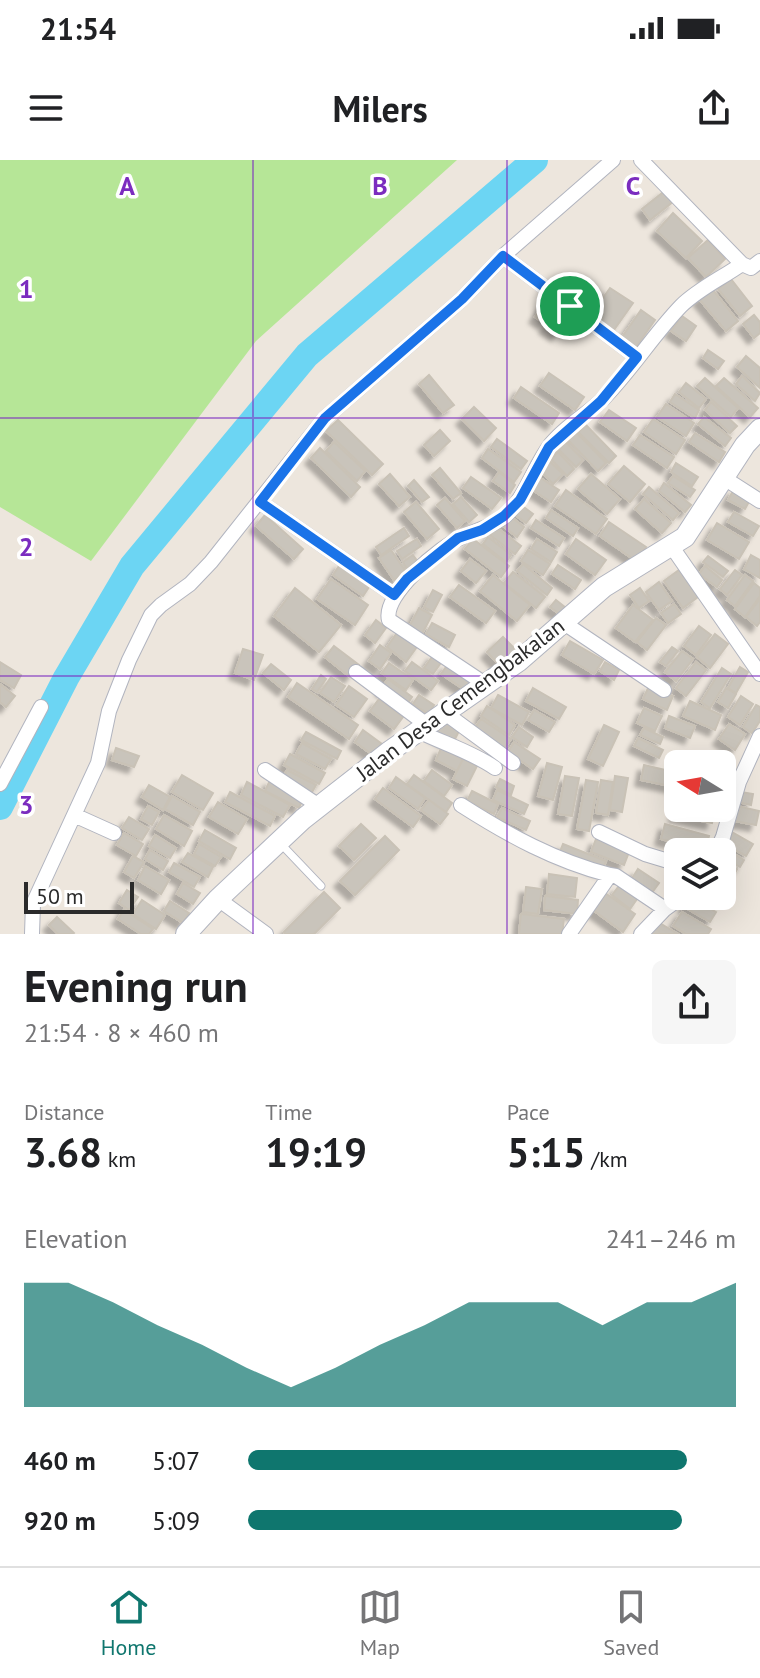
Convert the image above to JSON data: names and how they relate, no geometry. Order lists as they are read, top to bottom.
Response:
{
  "streets": {
    "street": ["Jalan Desa Cemengbakalan"]
  },
  "scale_bar": "50 m",
  "north": "left",
  "page": {
    "status": "21:54",
    "header": "Milers",
    "scale": "50 m",
    "heading": ["Evening run", "21:54 · 8 × 460 m"],
    "stats": [
      ["Distance", "3.68 km"],
      ["Time", "19:19"],
      ["Pace", "5:15 /km"]
    ],
    "chart": ["Elevation", "241–246 m"],
    "list": [
      {
        "name": "460 m",
        "note": "5:07"
      },
      {
        "name": "920 m",
        "note": "5:09"
      }
    ],
    "tabs": ["Home", "Map", "Saved"]
  },
  "grid": {
    "columns": ["A", "B", "C"],
    "rows": ["1", "2", "3"]
  }
}
